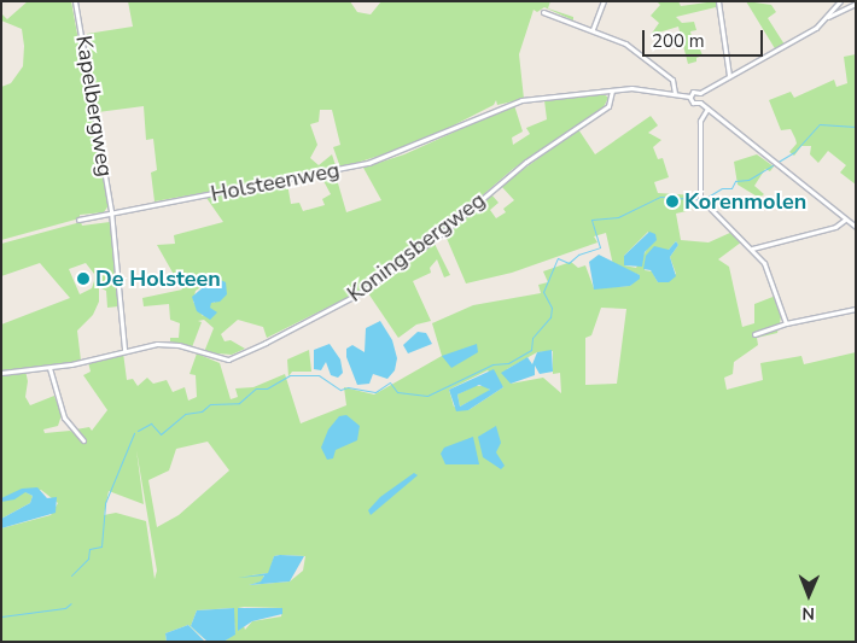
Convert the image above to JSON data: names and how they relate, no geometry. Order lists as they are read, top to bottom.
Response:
{
  "streets": {
    "street": ["Kapelbergweg", "Holsteenweg", "Koningsbergweg"]
  },
  "crossings": [
    ["Kapelbergweg", "Holsteenweg"],
    ["Holsteenweg", "Koningsbergweg"]
  ],
  "places": ["Korenmolen", "De Holsteen"],
  "scale_bar": "200 m",
  "north": "bottom"
}
